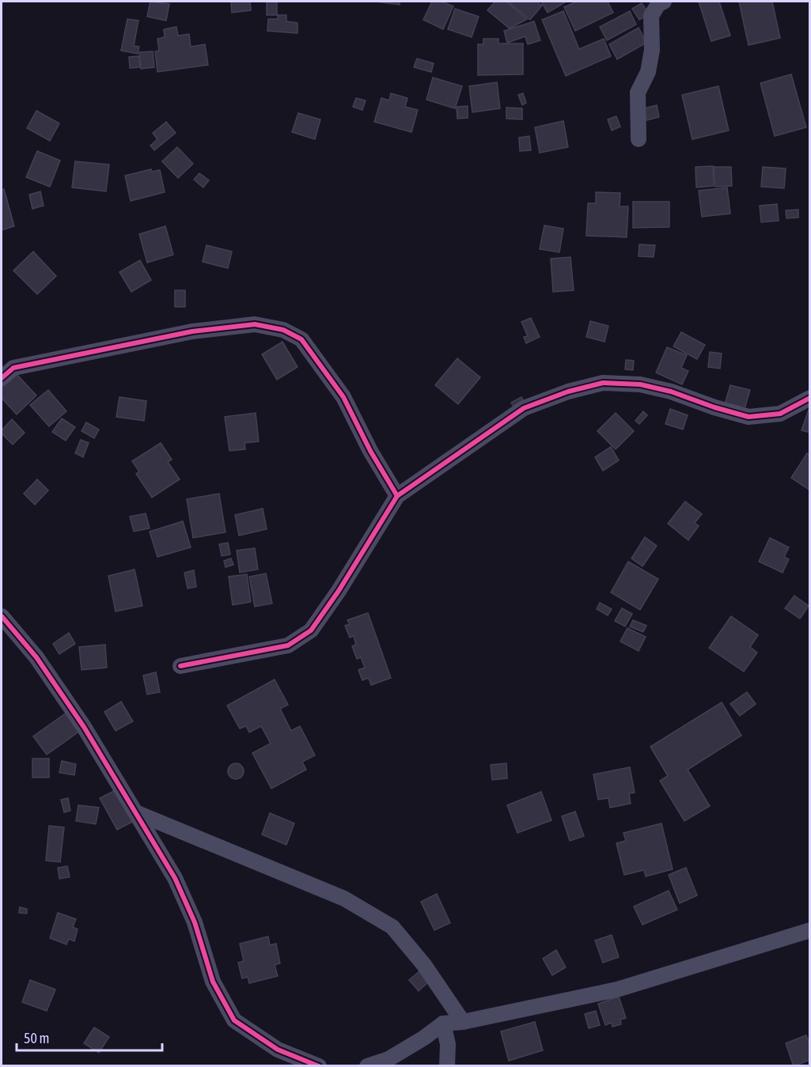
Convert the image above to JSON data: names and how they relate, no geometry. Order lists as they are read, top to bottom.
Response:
{
  "scale_bar": "50 m"
}
